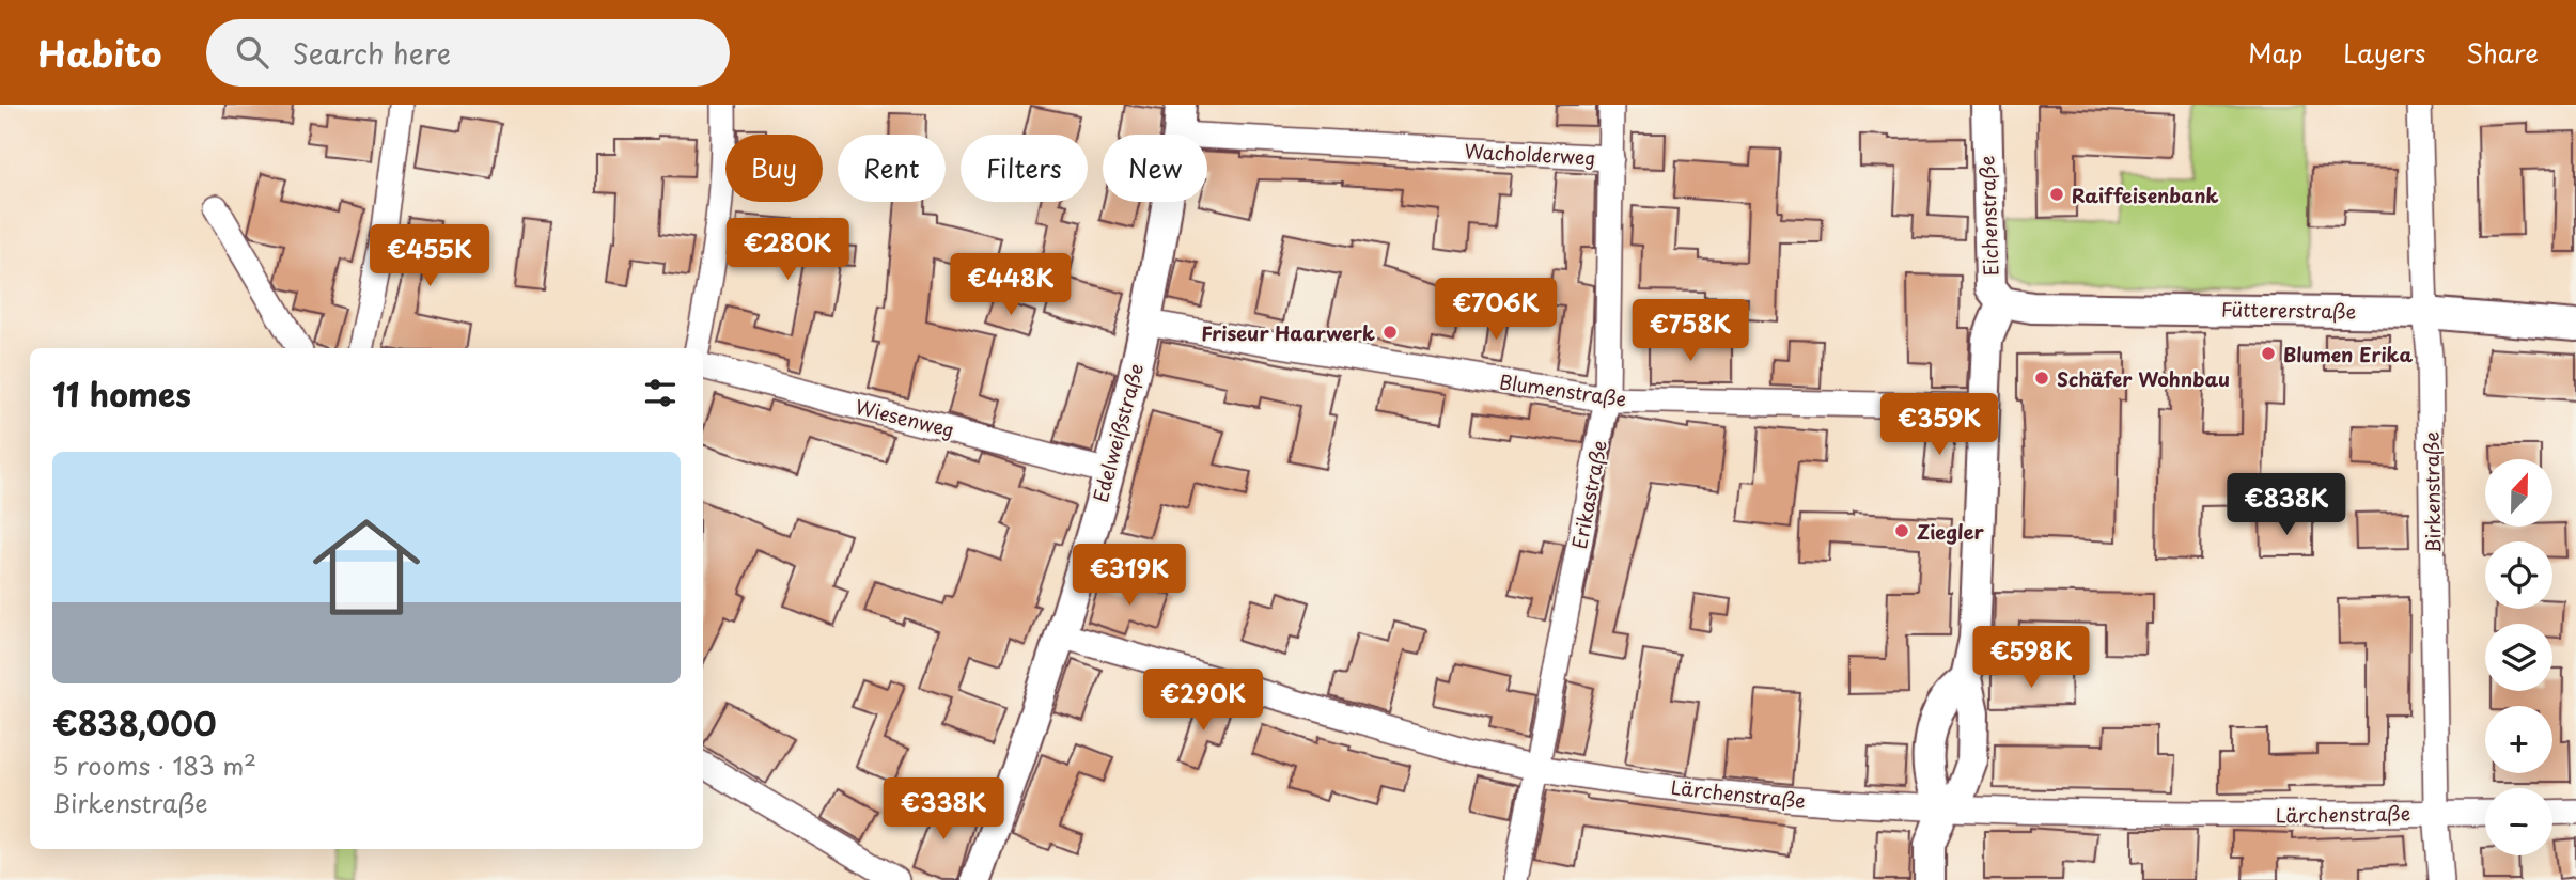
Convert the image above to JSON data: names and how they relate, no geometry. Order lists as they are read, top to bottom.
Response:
{
  "streets": {
    "street": [
      "Wacholderweg",
      "Eichenstraße",
      "Füttererstraße",
      "Blumenstraße",
      "Wiesenweg",
      "Edelweißstraße",
      "Birkenstraße",
      "Erikastraße",
      "Lärchenstraße"
    ]
  },
  "crossings": [
    ["Wacholderweg", "Edelweißstraße"],
    ["Wacholderweg", "Erikastraße"],
    ["Eichenstraße", "Füttererstraße"],
    ["Eichenstraße", "Blumenstraße"],
    ["Eichenstraße", "Lärchenstraße"],
    ["Füttererstraße", "Birkenstraße"],
    ["Blumenstraße", "Edelweißstraße"],
    ["Blumenstraße", "Erikastraße"],
    ["Wiesenweg", "Edelweißstraße"],
    ["Edelweißstraße", "Lärchenstraße"],
    ["Birkenstraße", "Lärchenstraße"],
    ["Erikastraße", "Lärchenstraße"]
  ],
  "places": [
    "Raiffeisenbank",
    "Friseur Haarwerk",
    "Blumen Erika",
    "Schäfer Wohnbau",
    "Ziegler"
  ],
  "north": "top",
  "page": {
    "header": "Habito",
    "search": "Search here",
    "nav": ["Map", "Layers", "Share"],
    "chip": [
      "Buy",
      "Rent",
      "Filters",
      "New"
    ],
    "price": [
      "€280K",
      "€455K",
      "€448K",
      "€706K",
      "€758K",
      "€359K",
      "€838K",
      "€319K",
      "€598K",
      "€290K",
      "€338K"
    ],
    "heading": "11 homes",
    "list": [
      {
        "name": "€838,000",
        "note": "5 rooms · 183 m² · Birkenstraße"
      }
    ],
    "map_buttons": ["+", "−"]
  }
}
